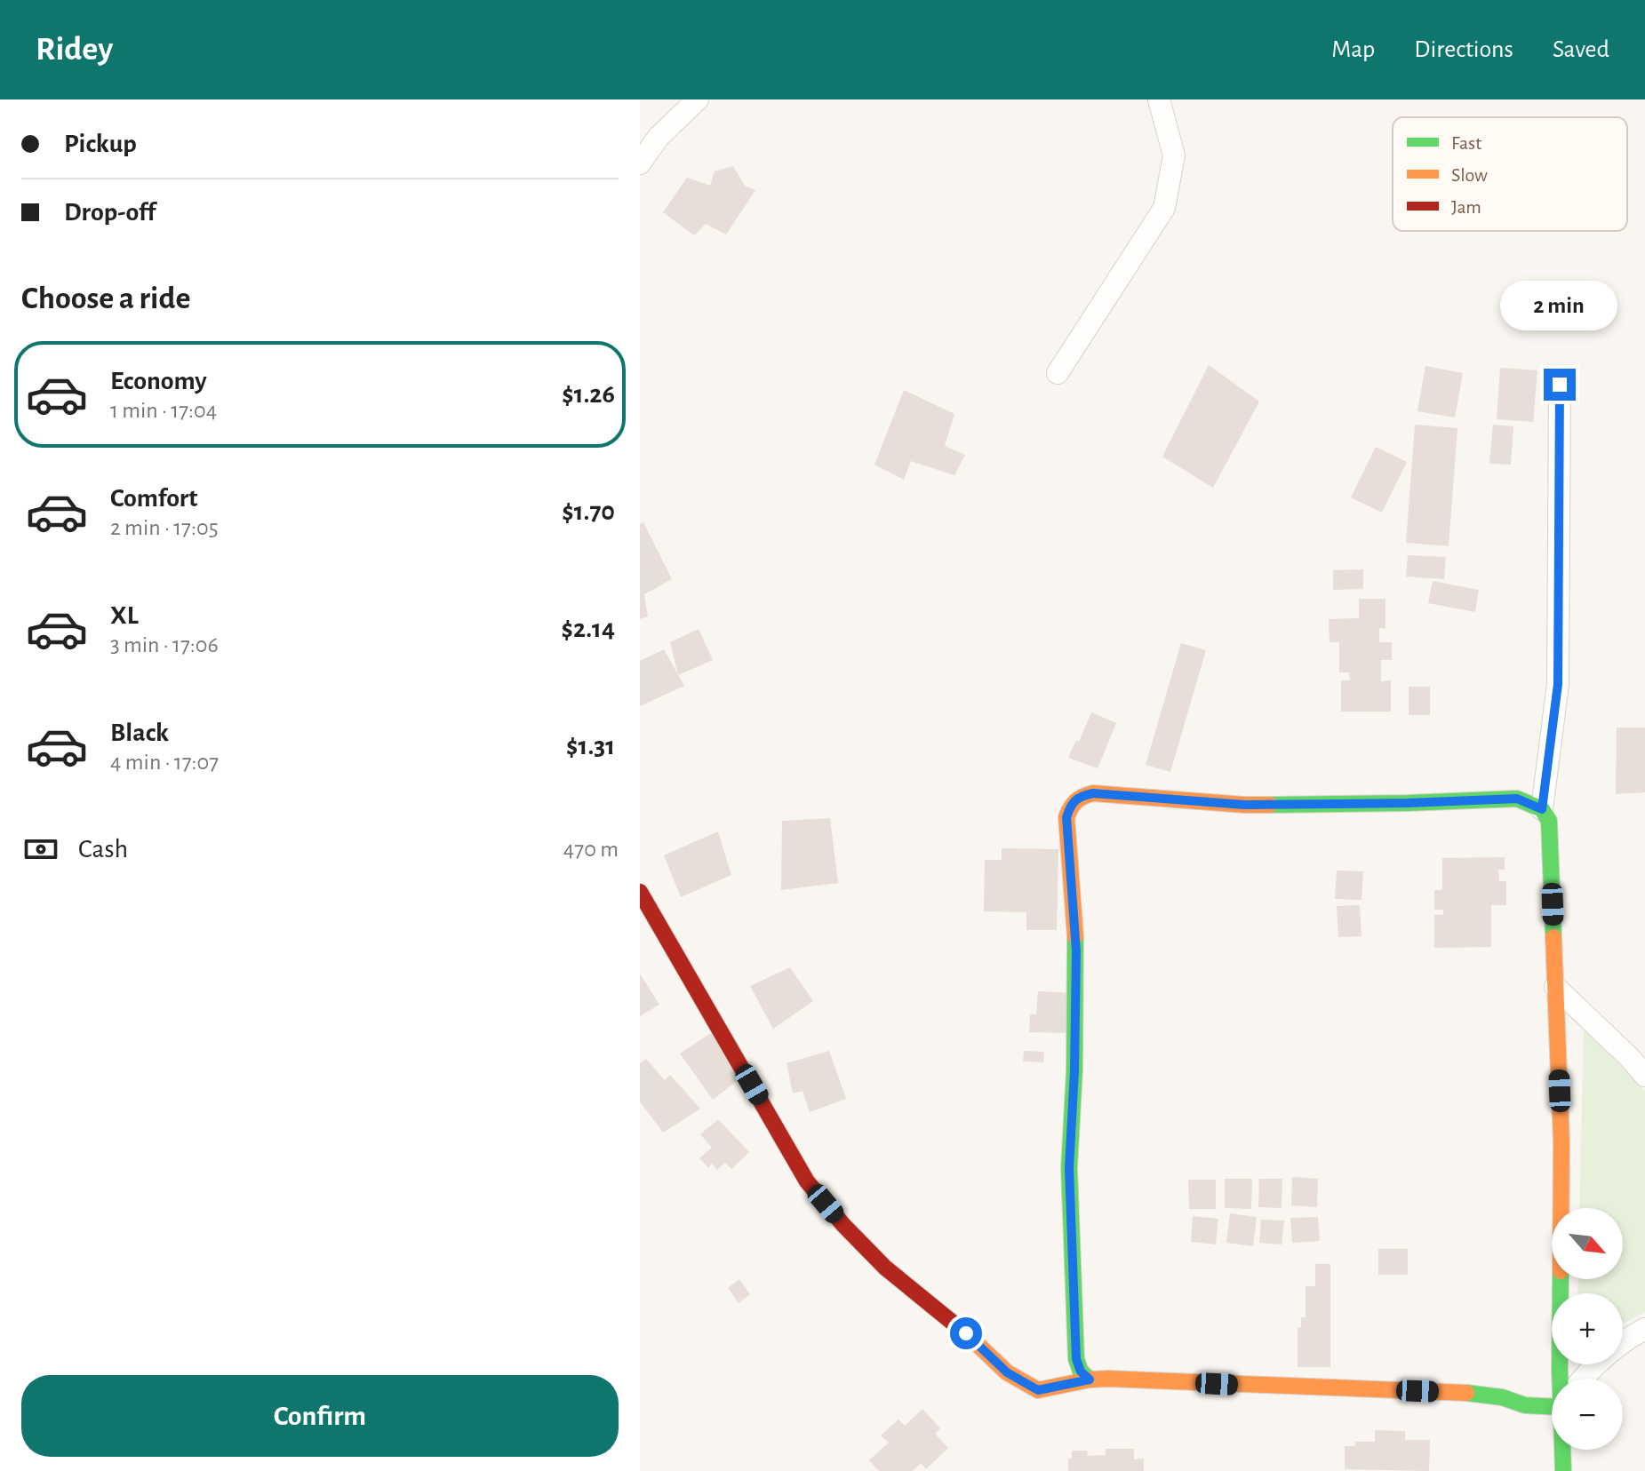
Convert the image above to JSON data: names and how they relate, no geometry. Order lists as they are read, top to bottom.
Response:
{
  "legend": ["Fast", "Slow", "Jam"],
  "north": "bottom right",
  "page": {
    "header": "Ridey",
    "nav": ["Map", "Directions", "Saved"],
    "banner": ["Pickup", "Drop-off"],
    "heading": "Choose a ride",
    "bubble": "2 min",
    "list": [
      {
        "name": "Economy",
        "note": "1 min · 17:04",
        "value": "$1.26"
      },
      {
        "name": "Comfort",
        "note": "2 min · 17:05",
        "value": "$1.70"
      },
      {
        "name": "XL",
        "note": "3 min · 17:06",
        "value": "$2.14"
      },
      {
        "name": "Black",
        "note": "4 min · 17:07",
        "value": "$1.31"
      }
    ],
    "pay": ["Cash", "470 m"],
    "map_buttons": ["+", "−"],
    "buttons": "Confirm"
  }
}
